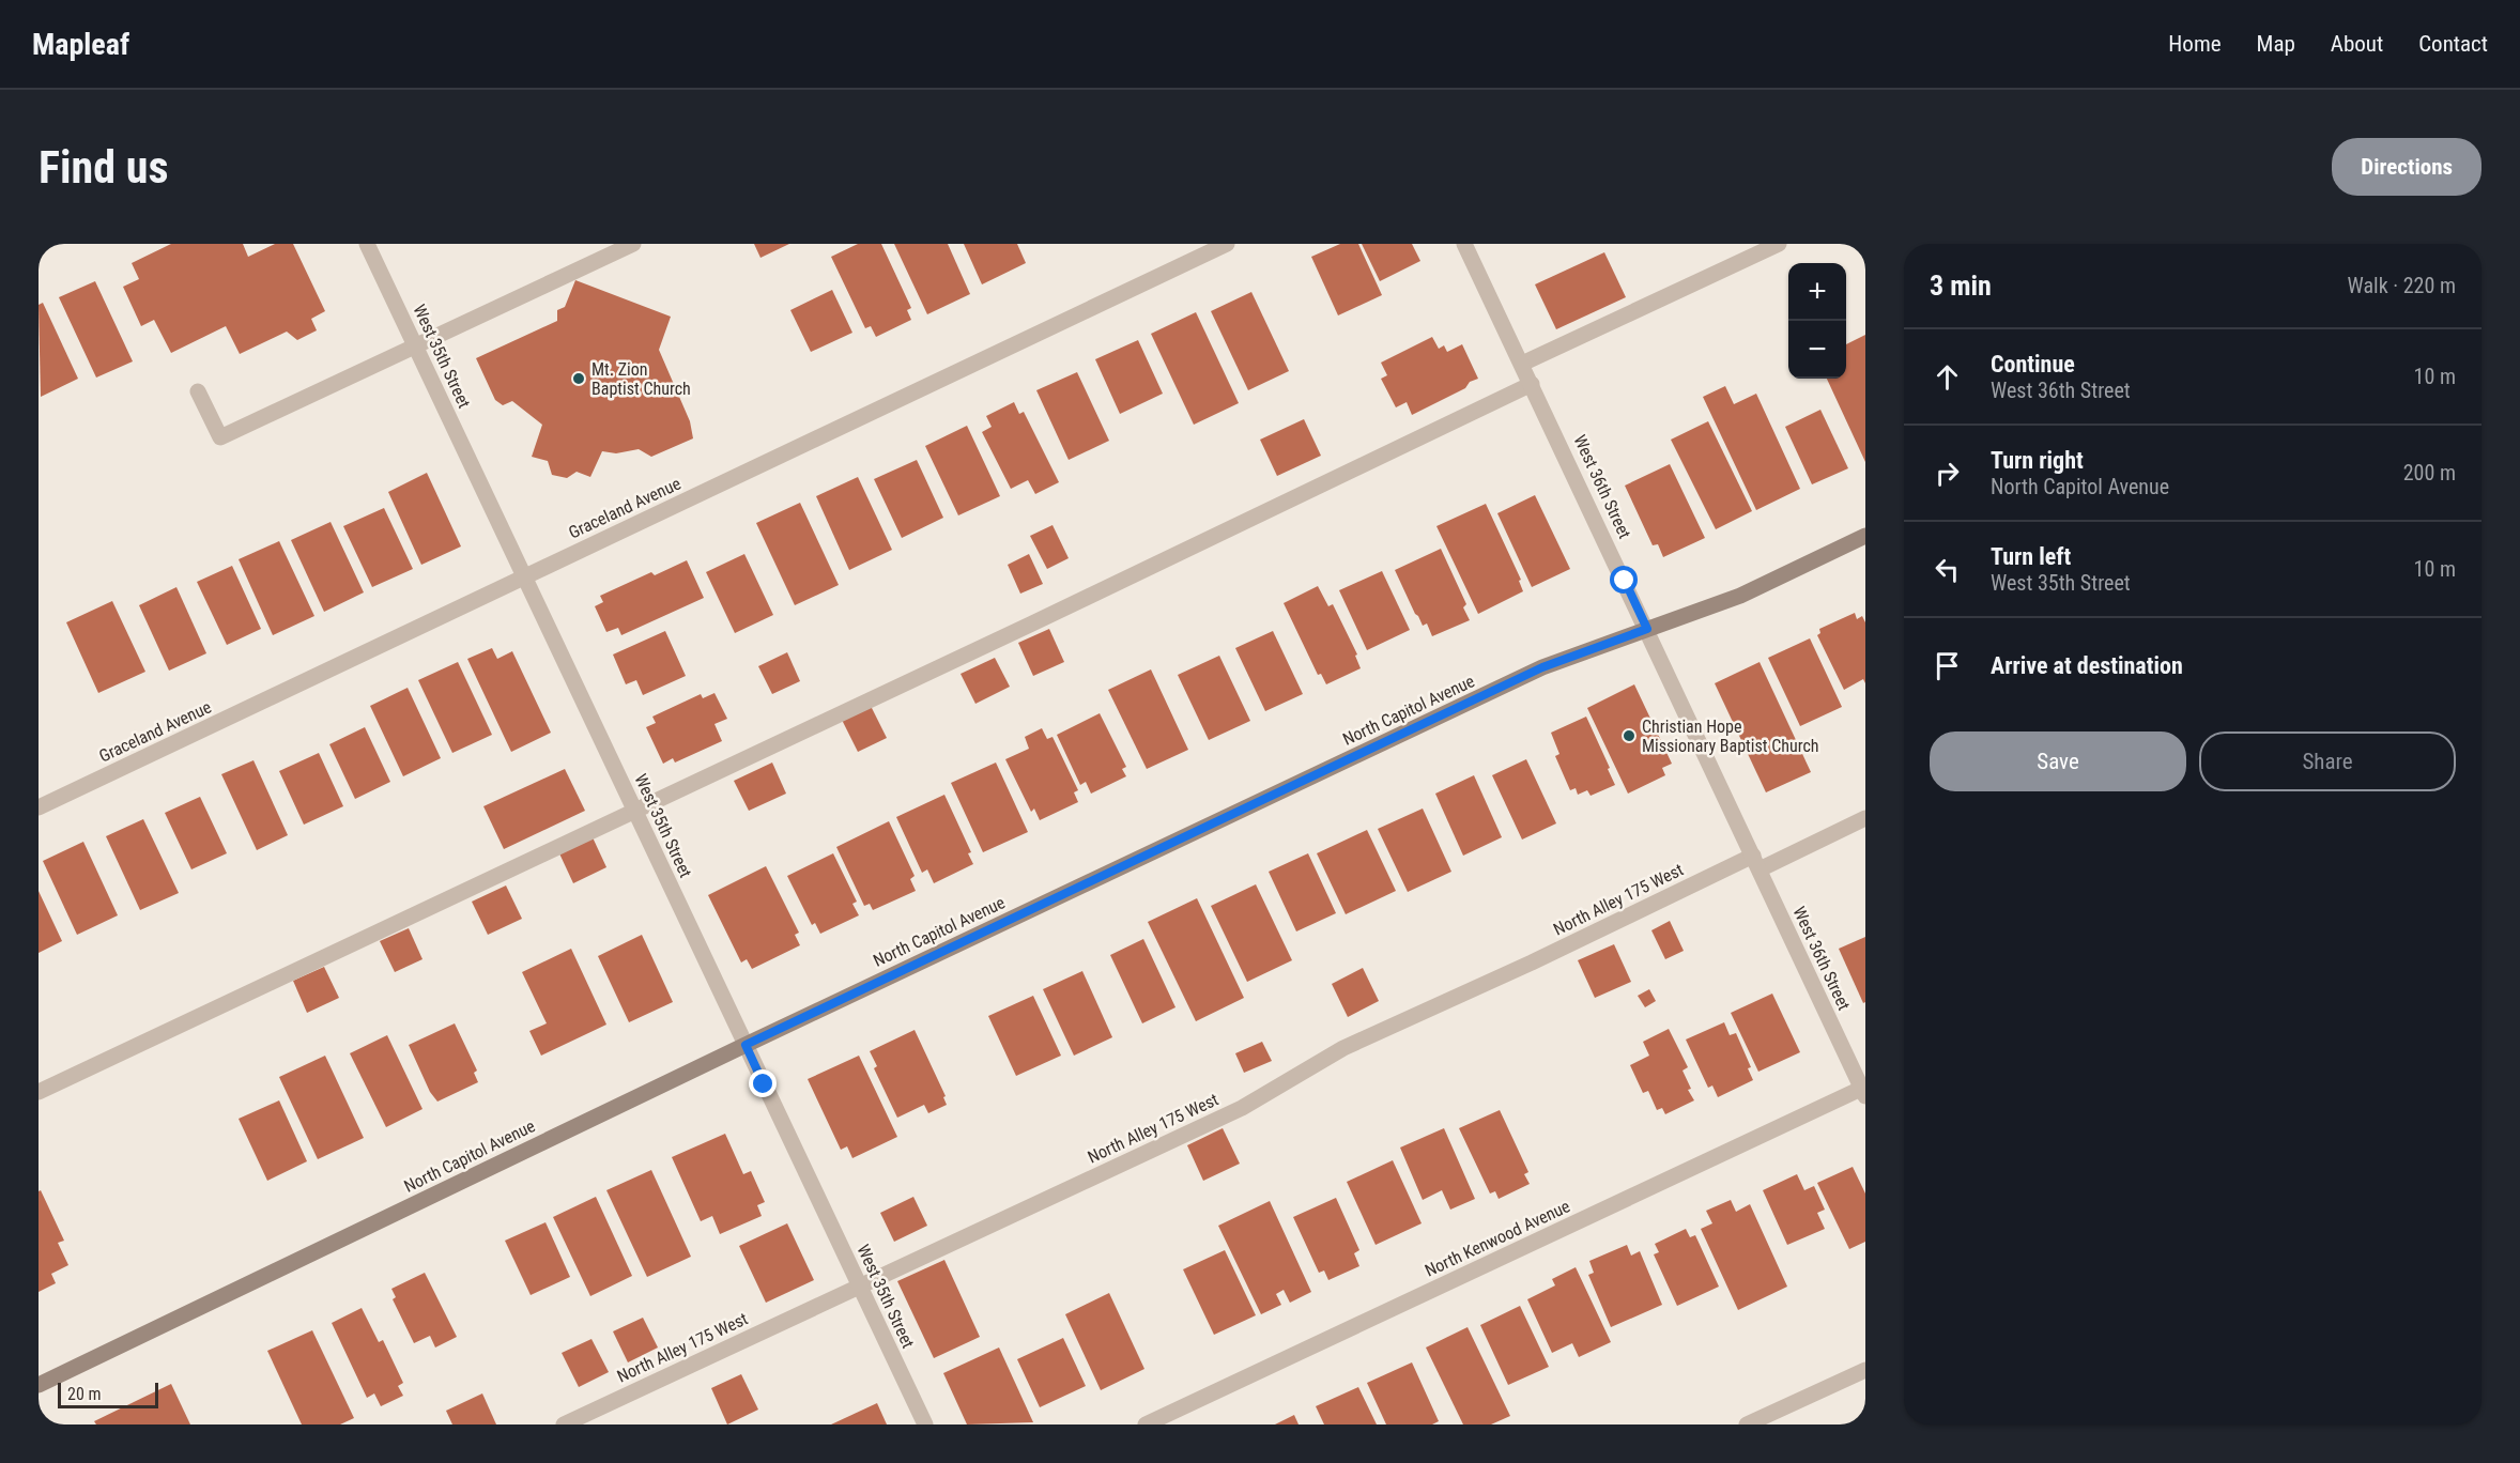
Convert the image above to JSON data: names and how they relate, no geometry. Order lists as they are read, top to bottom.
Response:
{
  "streets": {
    "main road": ["North Capitol Avenue"],
    "street": [
      "West 35th Street",
      "West 36th Street",
      "Graceland Avenue",
      "North Alley 175 West",
      "North Kenwood Avenue"
    ]
  },
  "crossings": [
    ["West 35th Street", "Graceland Avenue"],
    ["West 35th Street", "North Capitol Avenue"],
    ["West 35th Street", "North Alley 175 West"],
    ["West 36th Street", "North Capitol Avenue"],
    ["West 36th Street", "North Alley 175 West"],
    ["West 36th Street", "North Kenwood Avenue"]
  ],
  "places": ["Mt. Zion Baptist Church", "Christian Hope Missionary Baptist Church"],
  "scale_bar": "20 m",
  "page": {
    "header": "Mapleaf",
    "nav": [
      "Home",
      "Map",
      "About",
      "Contact"
    ],
    "buttons": [
      "Directions",
      ["Save", "Share"]
    ],
    "title": "Find us",
    "heading": ["3 min", "Walk · 220 m"],
    "map_buttons": ["+", "−"],
    "list": [
      ["Continue", "West 36th Street", "10 m"],
      ["Turn right", "North Capitol Avenue", "200 m"],
      ["Turn left", "West 35th Street", "10 m"],
      "Arrive at destination"
    ],
    "scale": "20 m"
  }
}
